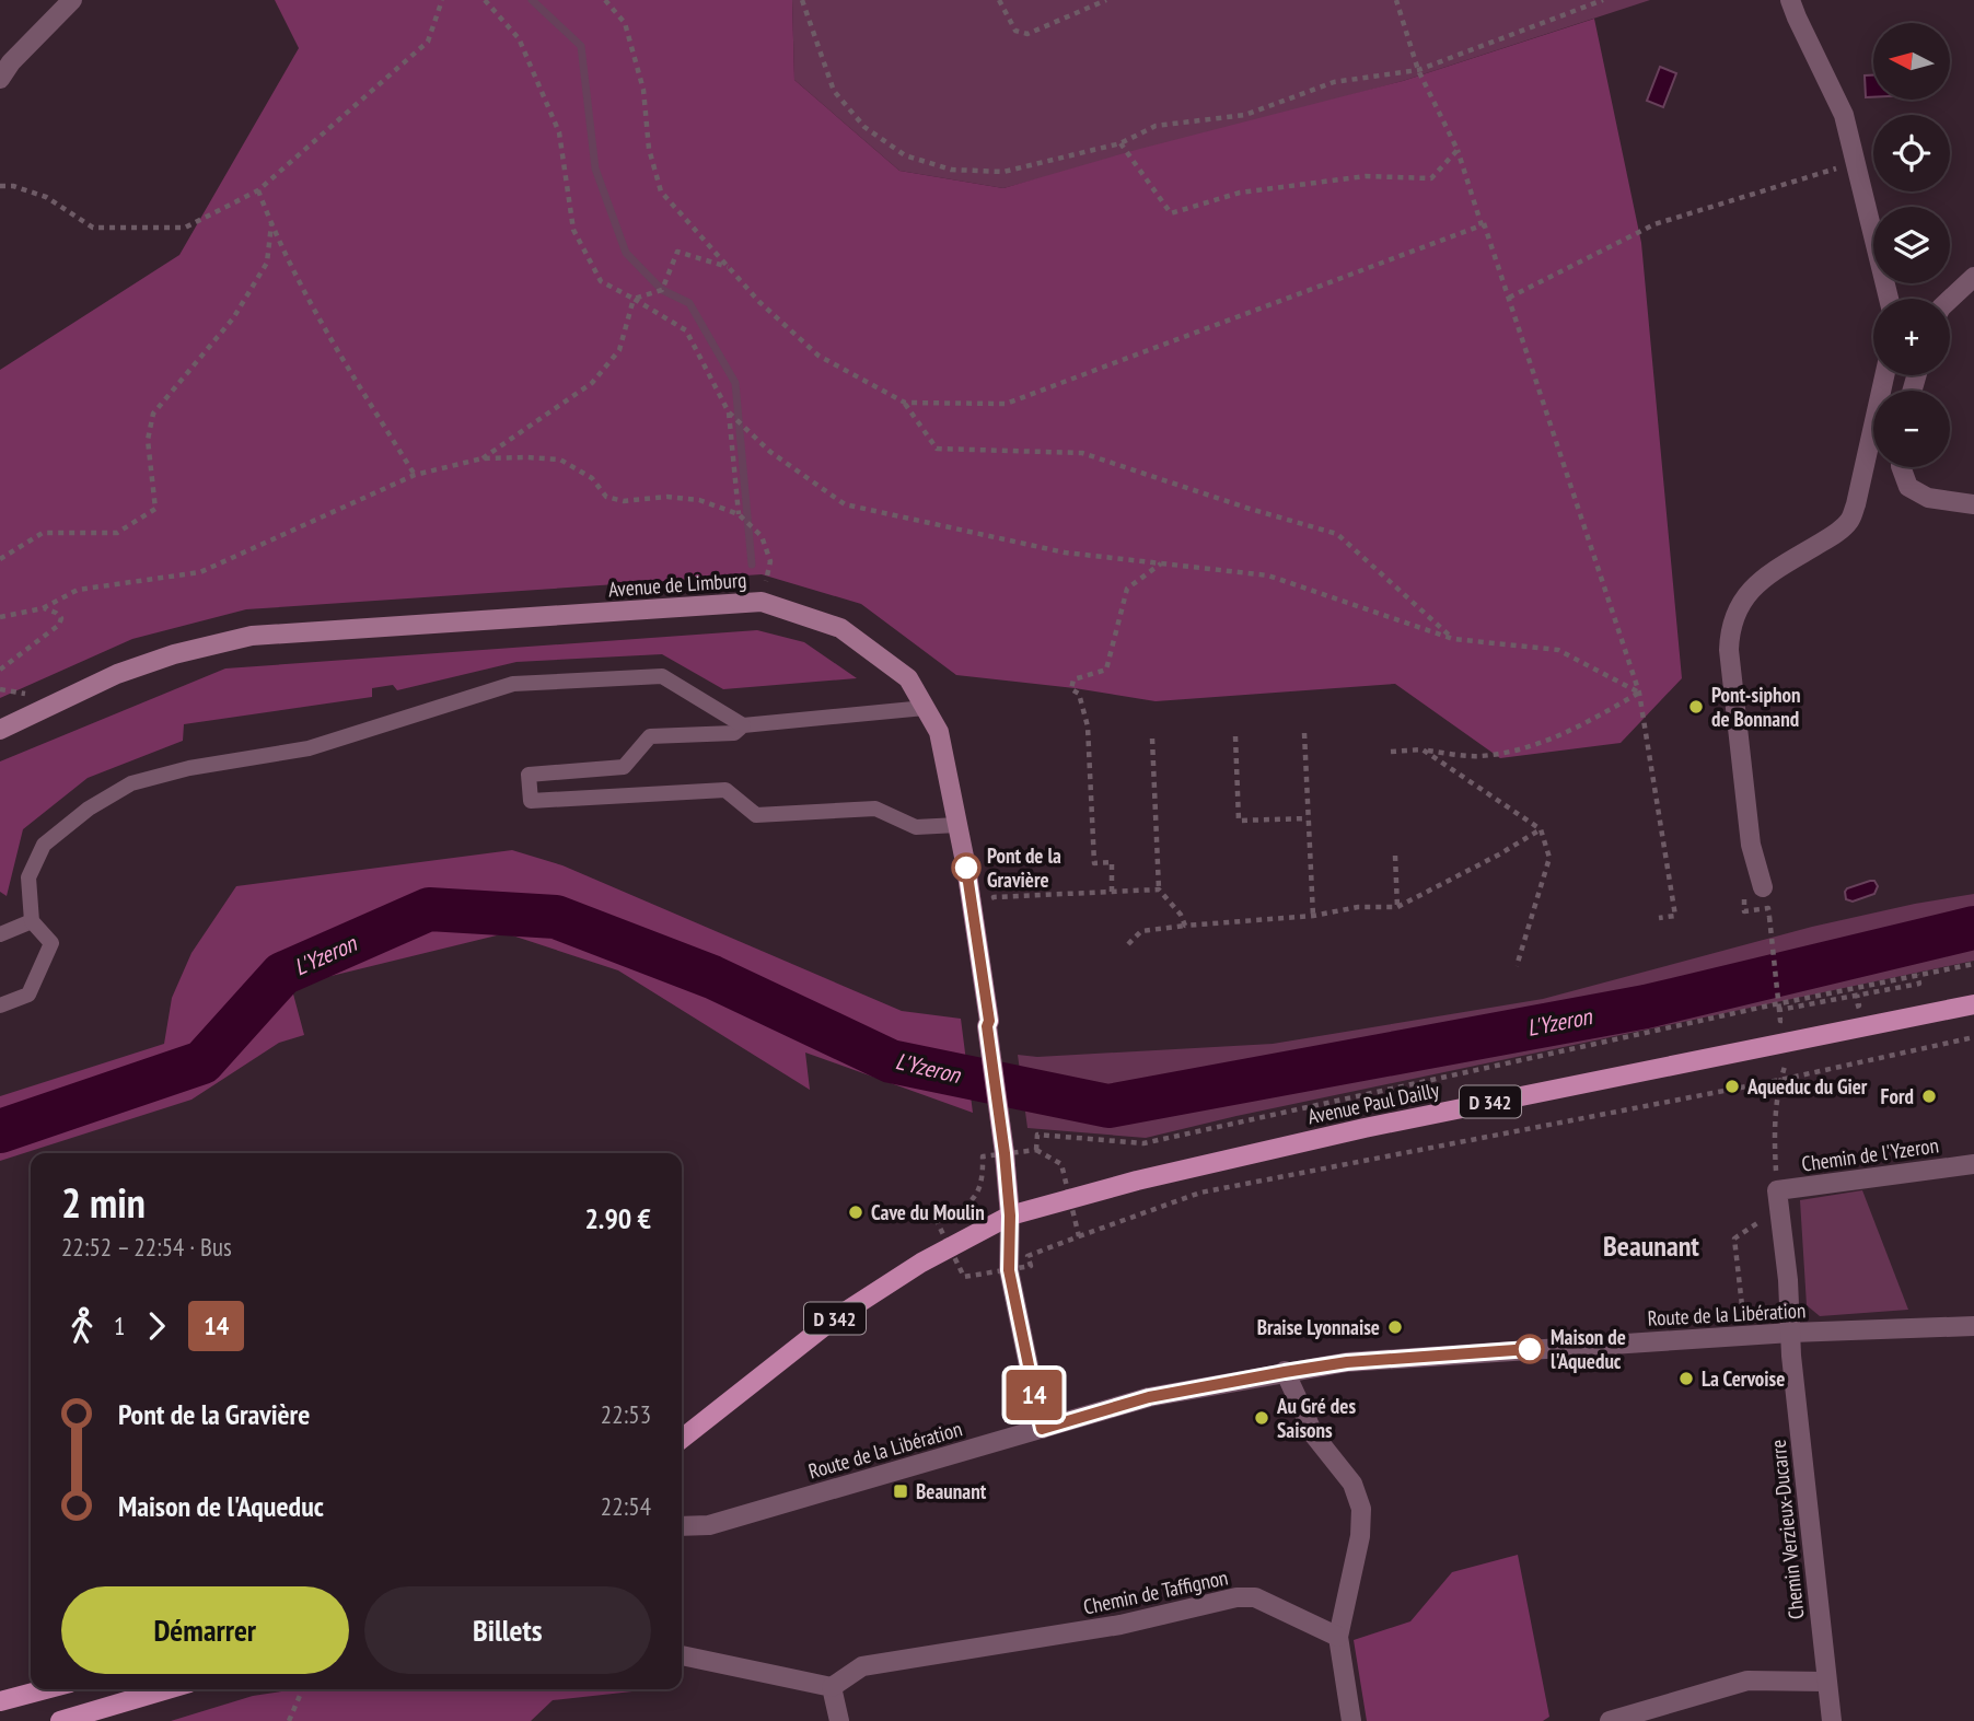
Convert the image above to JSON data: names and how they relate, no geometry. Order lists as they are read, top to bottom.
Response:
{
  "streets": {
    "main road": ["D 342", "Avenue Paul Dailly"],
    "street": [
      "Avenue de Limburg",
      "Chemin de l'Yzeron",
      "Route de la Libération",
      "Chemin Verzieux-Ducarre",
      "Chemin de Taffignon"
    ]
  },
  "crossings": [
    ["Avenue de Limburg", "D 342"],
    ["Avenue de Limburg", "Avenue Paul Dailly"],
    ["Avenue de Limburg", "Route de la Libération"],
    ["D 342", "Avenue Paul Dailly"],
    ["Chemin de l'Yzeron", "Route de la Libération"],
    ["Chemin de l'Yzeron", "Chemin Verzieux-Ducarre"],
    ["Route de la Libération", "Chemin Verzieux-Ducarre"]
  ],
  "districts": ["Beaunant"],
  "water": ["L'Yzeron"],
  "places": {
    "other": [
      "Pont-siphon de Bonnand",
      "Pont de la Gravière",
      "Aqueduc du Gier",
      "Ford",
      "Cave du Moulin",
      "Braise Lyonnaise",
      "Maison de l'Aqueduc",
      "La Cervoise",
      "Au Gré des Saisons"
    ],
    "transit": ["Beaunant"]
  },
  "lines": ["bus line 14"],
  "north": "left",
  "page": {
    "on_map": "14",
    "map_buttons": ["+", "−"],
    "heading": ["2 min", "22:52 – 22:54 · Bus", "2.90 €"],
    "legs": ["1", "14"],
    "list": [
      {
        "name": "Pont de la Gravière",
        "value": "22:53"
      },
      {
        "name": "Maison de l'Aqueduc",
        "value": "22:54"
      }
    ],
    "buttons": ["Démarrer", "Billets"]
  }
}
